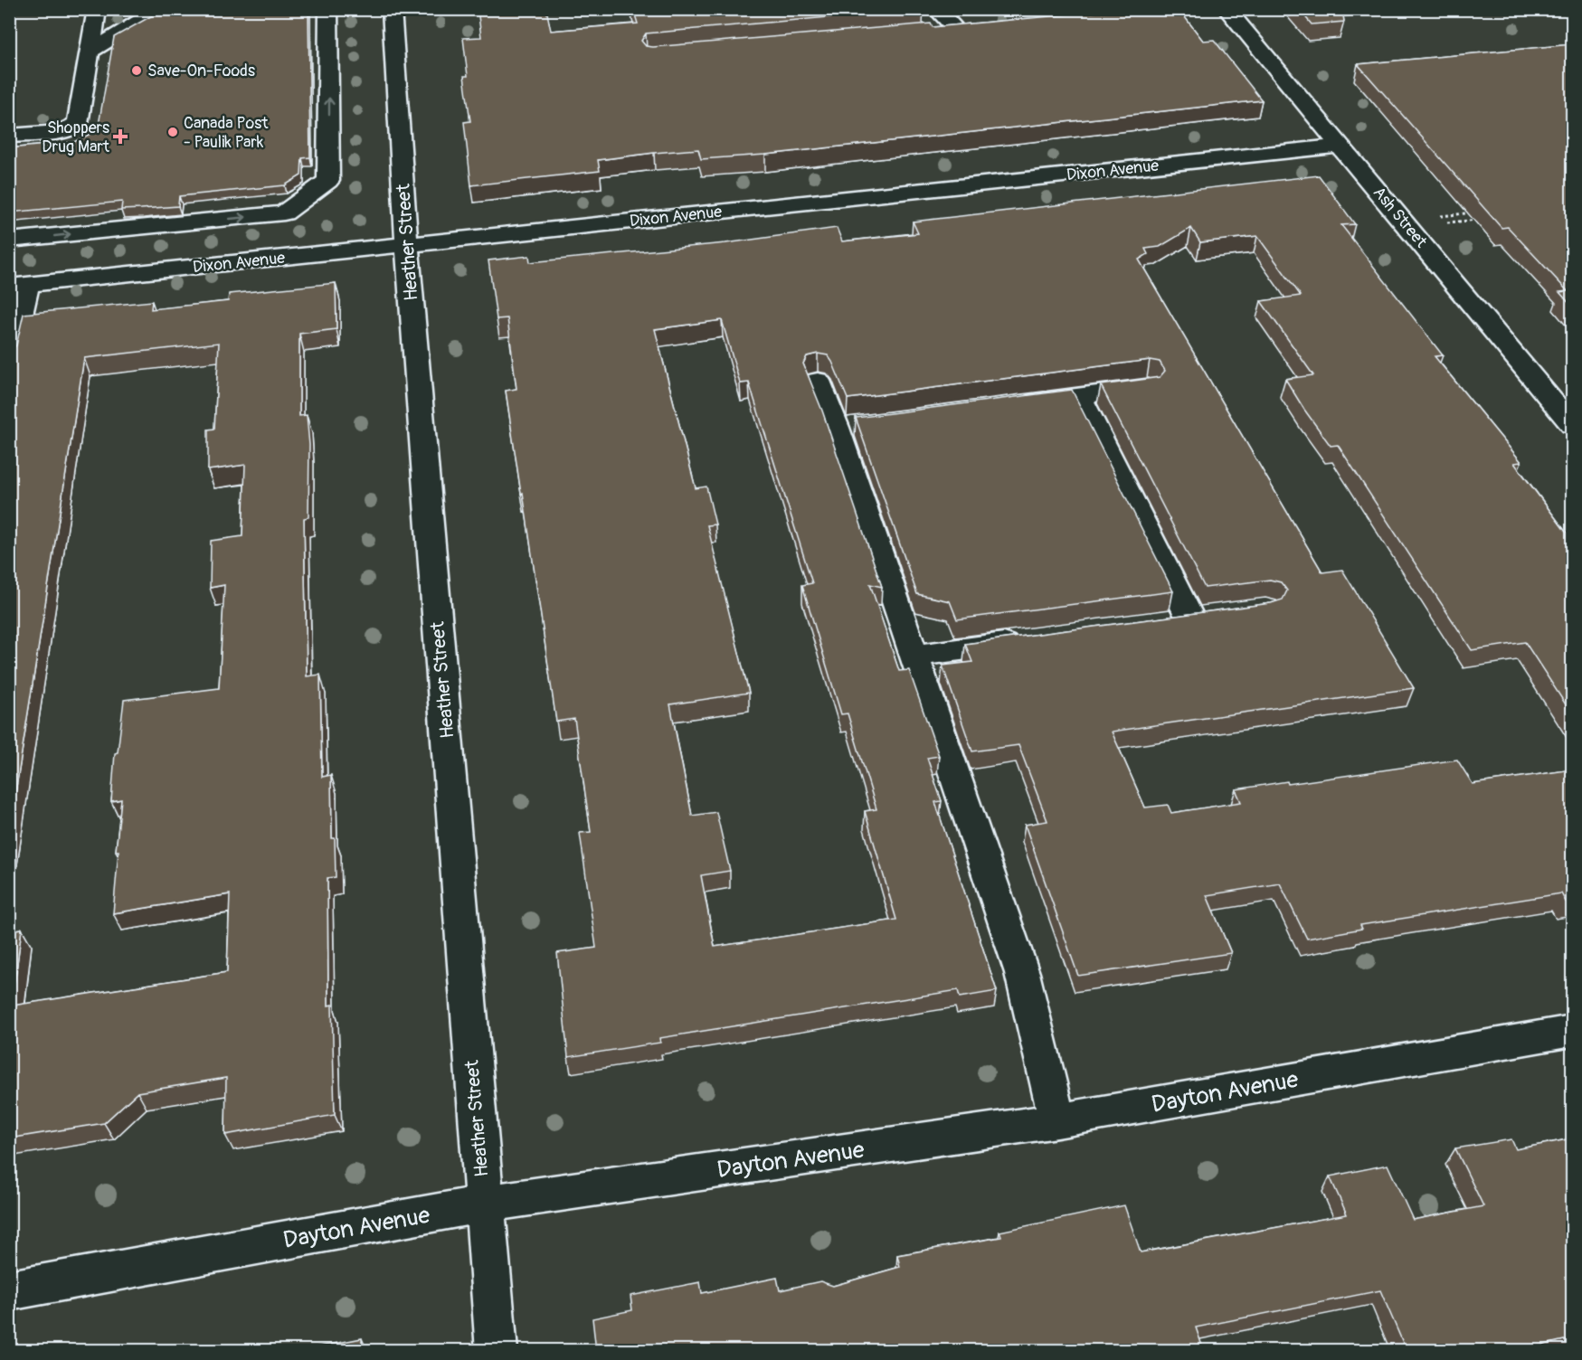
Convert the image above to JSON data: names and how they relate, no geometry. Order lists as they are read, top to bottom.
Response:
{
  "streets": {
    "street": [
      "Dixon Avenue",
      "Ash Street",
      "Heather Street",
      "Dayton Avenue"
    ]
  },
  "crossings": [
    ["Dixon Avenue", "Ash Street"],
    ["Dixon Avenue", "Heather Street"],
    ["Heather Street", "Dayton Avenue"]
  ],
  "places": {
    "other": ["Save-On-Foods", "Canada Post - Paulik Park"],
    "health": ["Shoppers Drug Mart"]
  }
}
